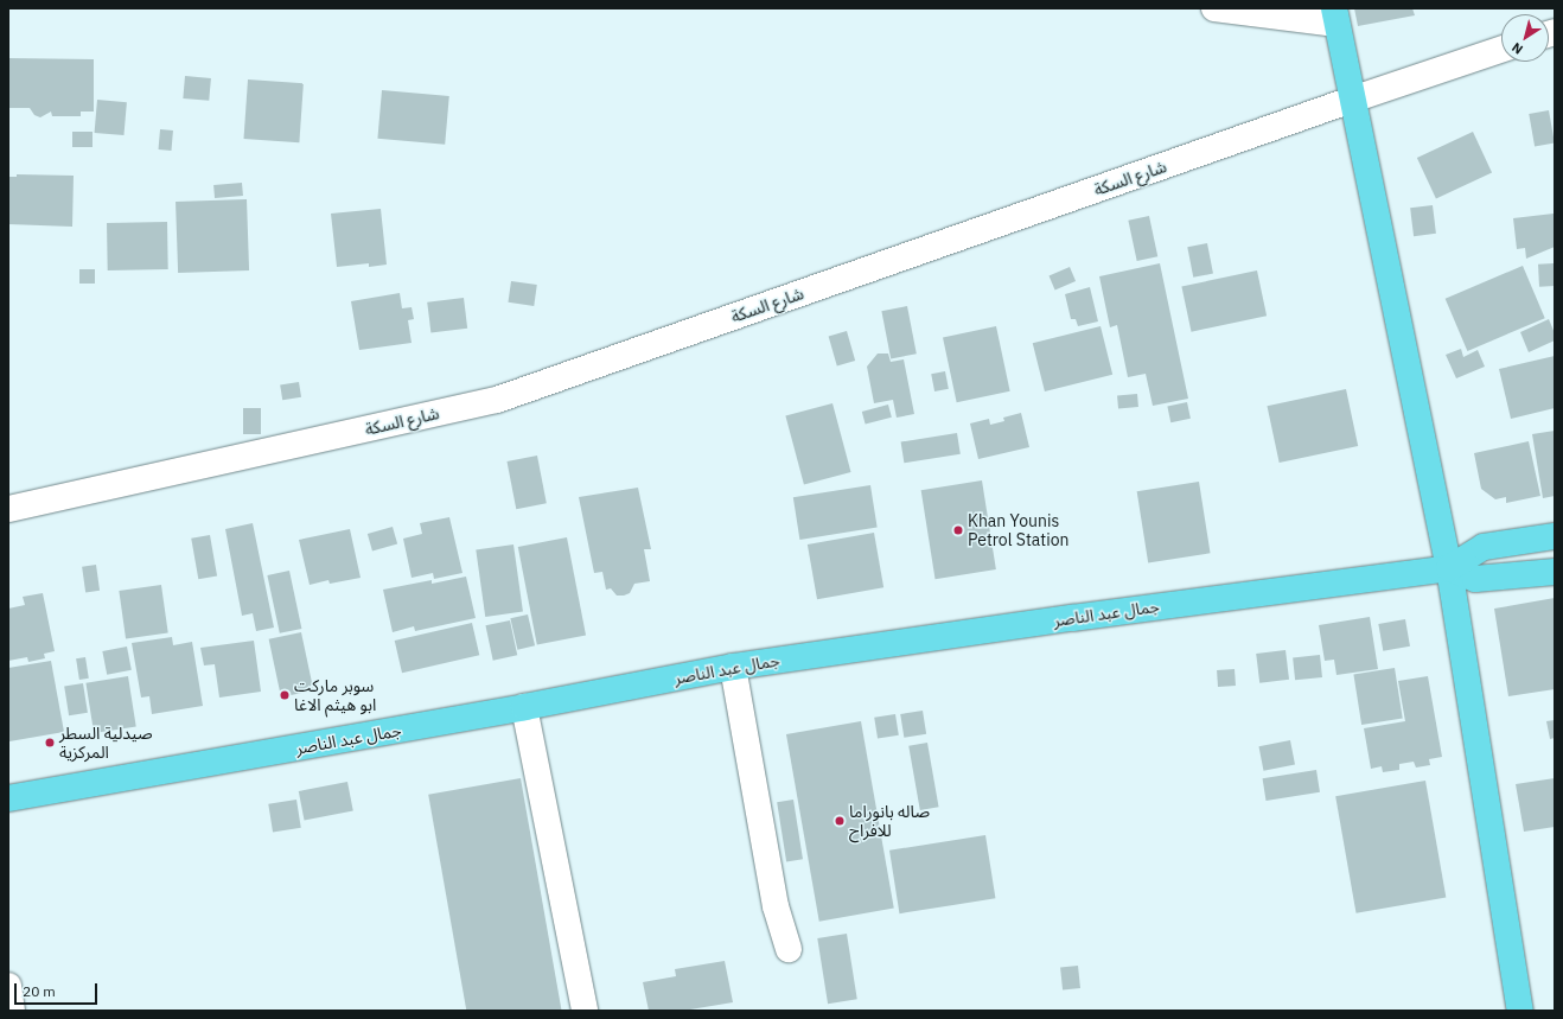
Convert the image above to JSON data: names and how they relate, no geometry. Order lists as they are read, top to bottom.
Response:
{
  "streets": {
    "main road": ["جمال عبد الناصر"],
    "street": ["شارع السكة"]
  },
  "places": [
    "Khan Younis Petrol Station",
    "سوبر ماركت ابو هيثم الاغا",
    "صيدلية السطر المركزية",
    "صاله بانوراما للافراح"
  ],
  "scale_bar": "20 m",
  "north": "bottom left"
}
